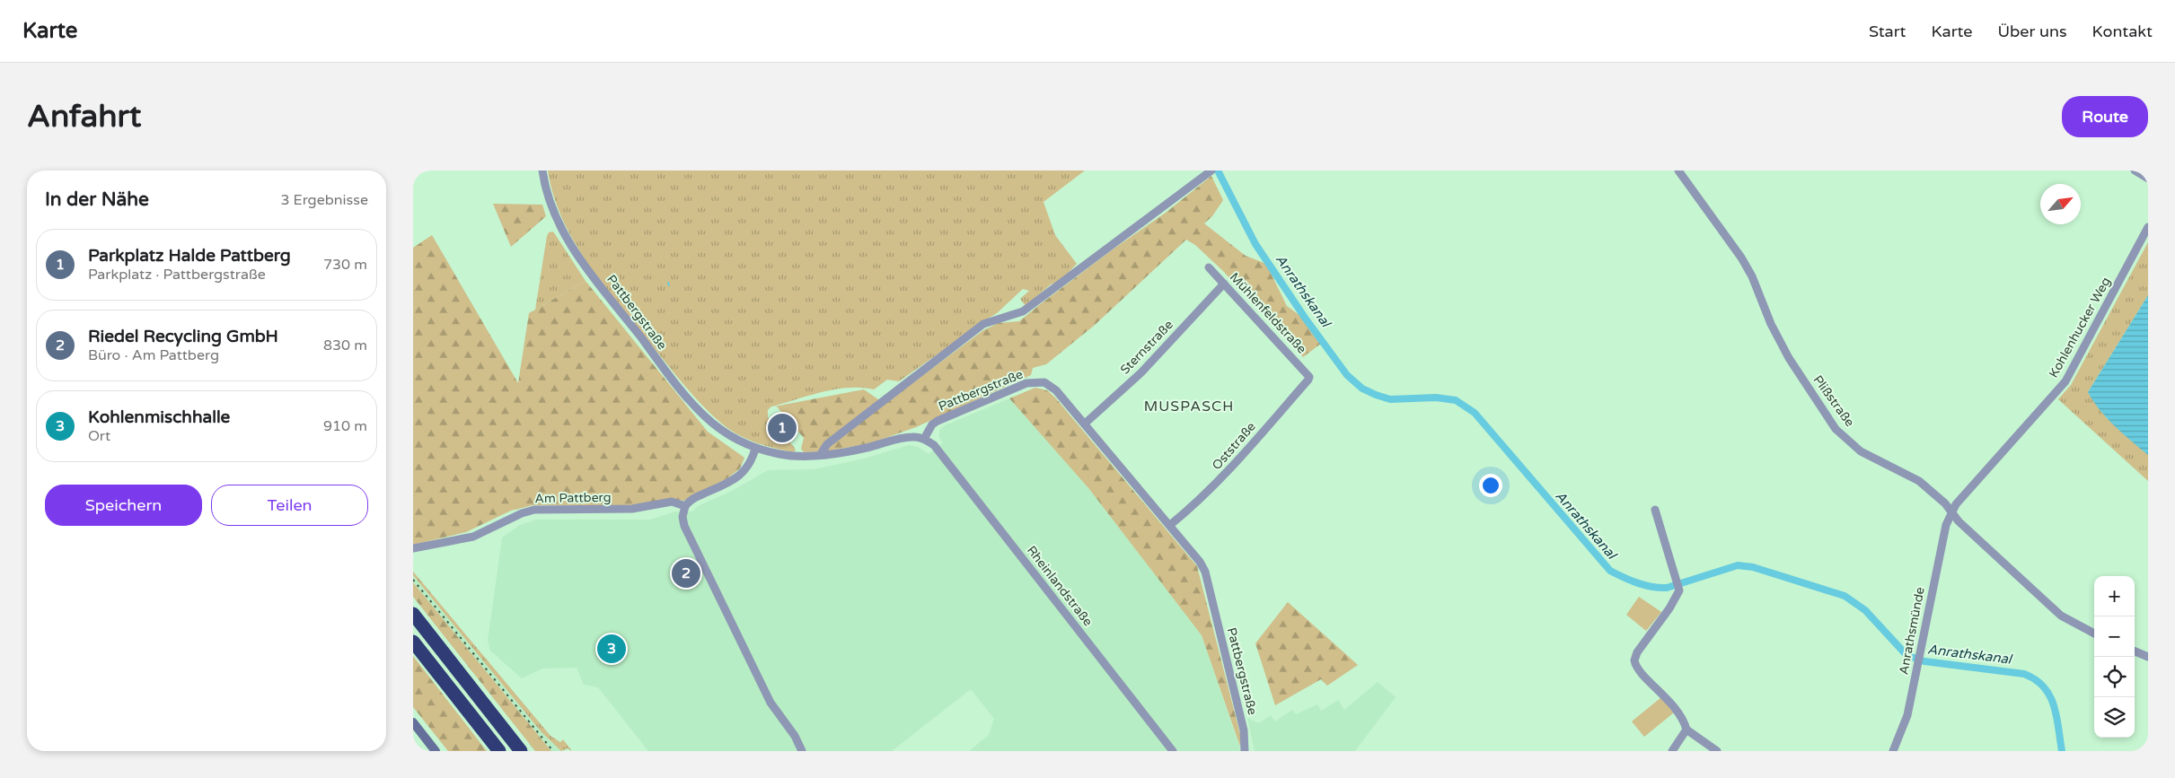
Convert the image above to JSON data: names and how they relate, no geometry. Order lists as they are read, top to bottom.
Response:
{
  "streets": {
    "street": [
      "Pattbergstraße",
      "Mühlenfeldstraße",
      "Kohlenhucker Weg",
      "Sternstraße",
      "Plißstraße",
      "Oststraße",
      "Am Pattberg",
      "Rheinlandstraße",
      "Anrathsmünde"
    ]
  },
  "crossings": [
    ["Pattbergstraße", "Sternstraße"],
    ["Pattbergstraße", "Oststraße"],
    ["Pattbergstraße", "Rheinlandstraße"],
    ["Mühlenfeldstraße", "Sternstraße"],
    ["Mühlenfeldstraße", "Oststraße"],
    ["Kohlenhucker Weg", "Plißstraße"],
    ["Kohlenhucker Weg", "Anrathsmünde"],
    ["Plißstraße", "Anrathsmünde"]
  ],
  "districts": ["MUSPASCH"],
  "water": ["Anrathskanal"],
  "north": "top right",
  "page": {
    "header": "Karte",
    "nav": [
      "Start",
      "Karte",
      "Über uns",
      "Kontakt"
    ],
    "buttons": [
      "Route",
      ["Speichern", "Teilen"]
    ],
    "title": "Anfahrt",
    "heading": ["In der Nähe", "3 Ergebnisse"],
    "list": [
      {
        "mark": "1",
        "name": "Parkplatz Halde Pattberg",
        "note": "Parkplatz · Pattbergstraße",
        "value": "730 m"
      },
      {
        "mark": "2",
        "name": "Riedel Recycling GmbH",
        "note": "Büro · Am Pattberg",
        "value": "830 m"
      },
      {
        "mark": "3",
        "name": "Kohlenmischhalle",
        "note": "Ort",
        "value": "910 m"
      }
    ],
    "pins": ["1", "2", "3"],
    "map_buttons": ["+", "−"]
  }
}
